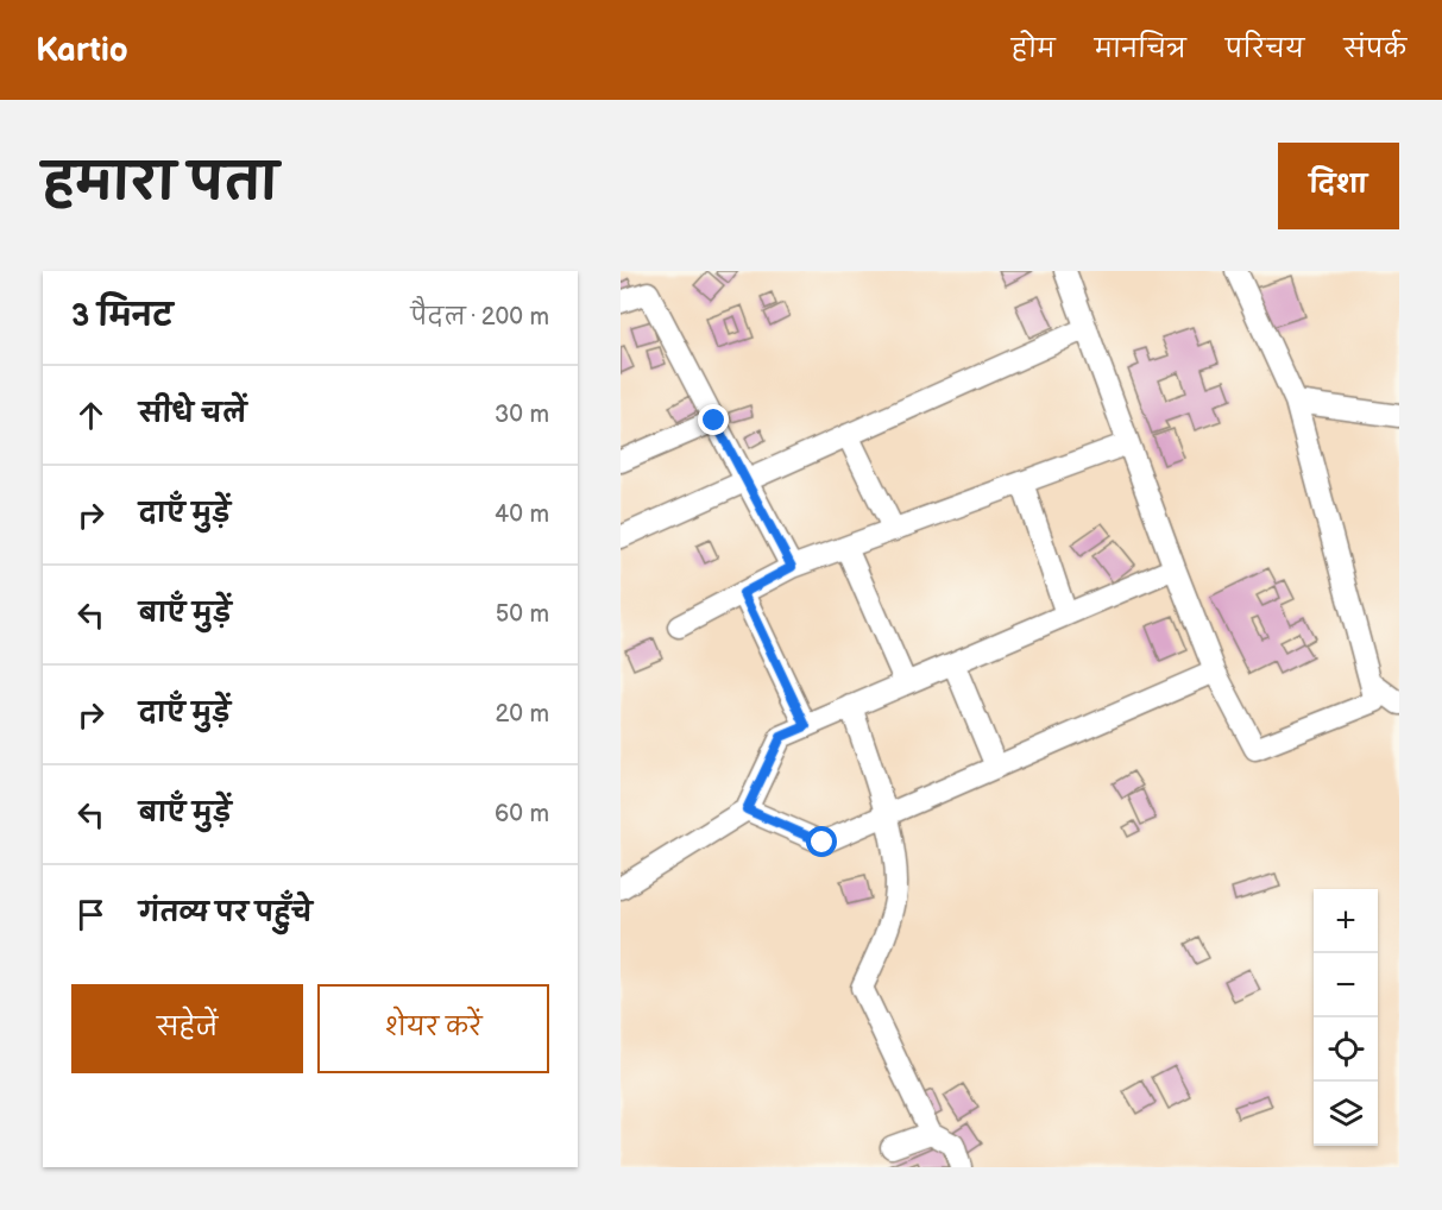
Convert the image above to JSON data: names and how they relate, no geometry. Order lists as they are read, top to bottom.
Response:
{
  "page": {
    "header": "Kartio",
    "nav": [
      "होम",
      "मानचित्र",
      "परिचय",
      "संपर्क"
    ],
    "title": "हमारा पता",
    "buttons": [
      "दिशा",
      ["सहेजें", "शेयर करें"]
    ],
    "heading": ["3 मिनट", "पैदल · 200 m"],
    "list": [
      ["सीधे चलें", "30 m"],
      ["दाएँ मुड़ें", "40 m"],
      ["बाएँ मुड़ें", "50 m"],
      ["दाएँ मुड़ें", "20 m"],
      ["बाएँ मुड़ें", "60 m"],
      "गंतव्य पर पहुँचे"
    ],
    "map_buttons": ["+", "−"]
  }
}
